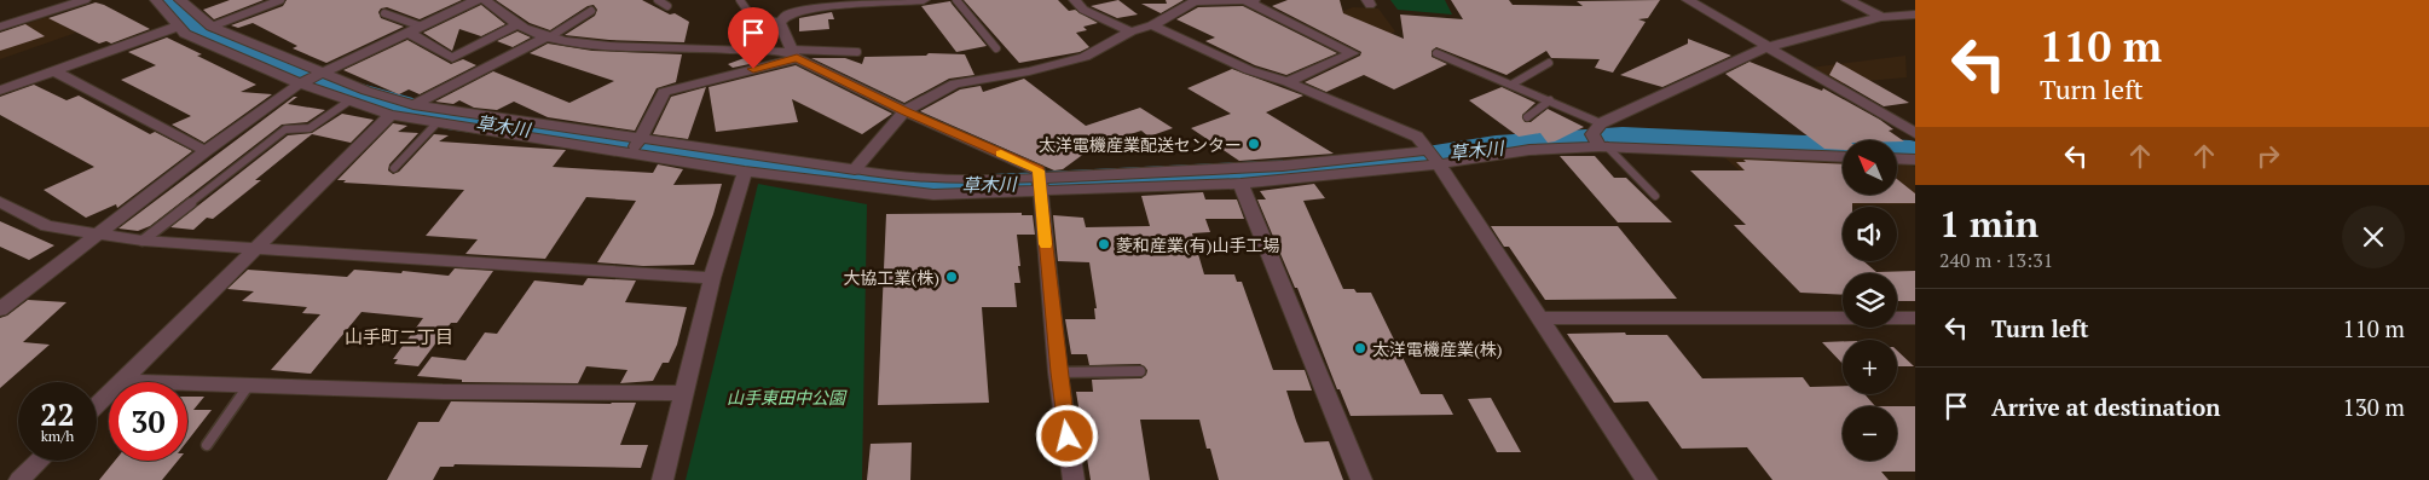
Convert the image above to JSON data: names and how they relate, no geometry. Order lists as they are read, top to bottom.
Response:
{
  "districts": ["山手町二丁目"],
  "water": ["草木川"],
  "parks": ["山手東田中公園"],
  "places": [
    "太洋電機産業配送センター",
    "菱和産業(有)山手工場",
    "大協工業(株)",
    "太洋電機産業(株)"
  ],
  "north": "top left",
  "page": {
    "turn": ["110 m", "Turn left"],
    "map_buttons": ["+", "−"],
    "heading": ["1 min", "240 m · 13:31"],
    "list": [
      {
        "name": "Turn left",
        "value": "110 m"
      },
      {
        "name": "Arrive at destination",
        "value": "130 m"
      }
    ],
    "speed": "22 km/h",
    "limit": "30"
  }
}
